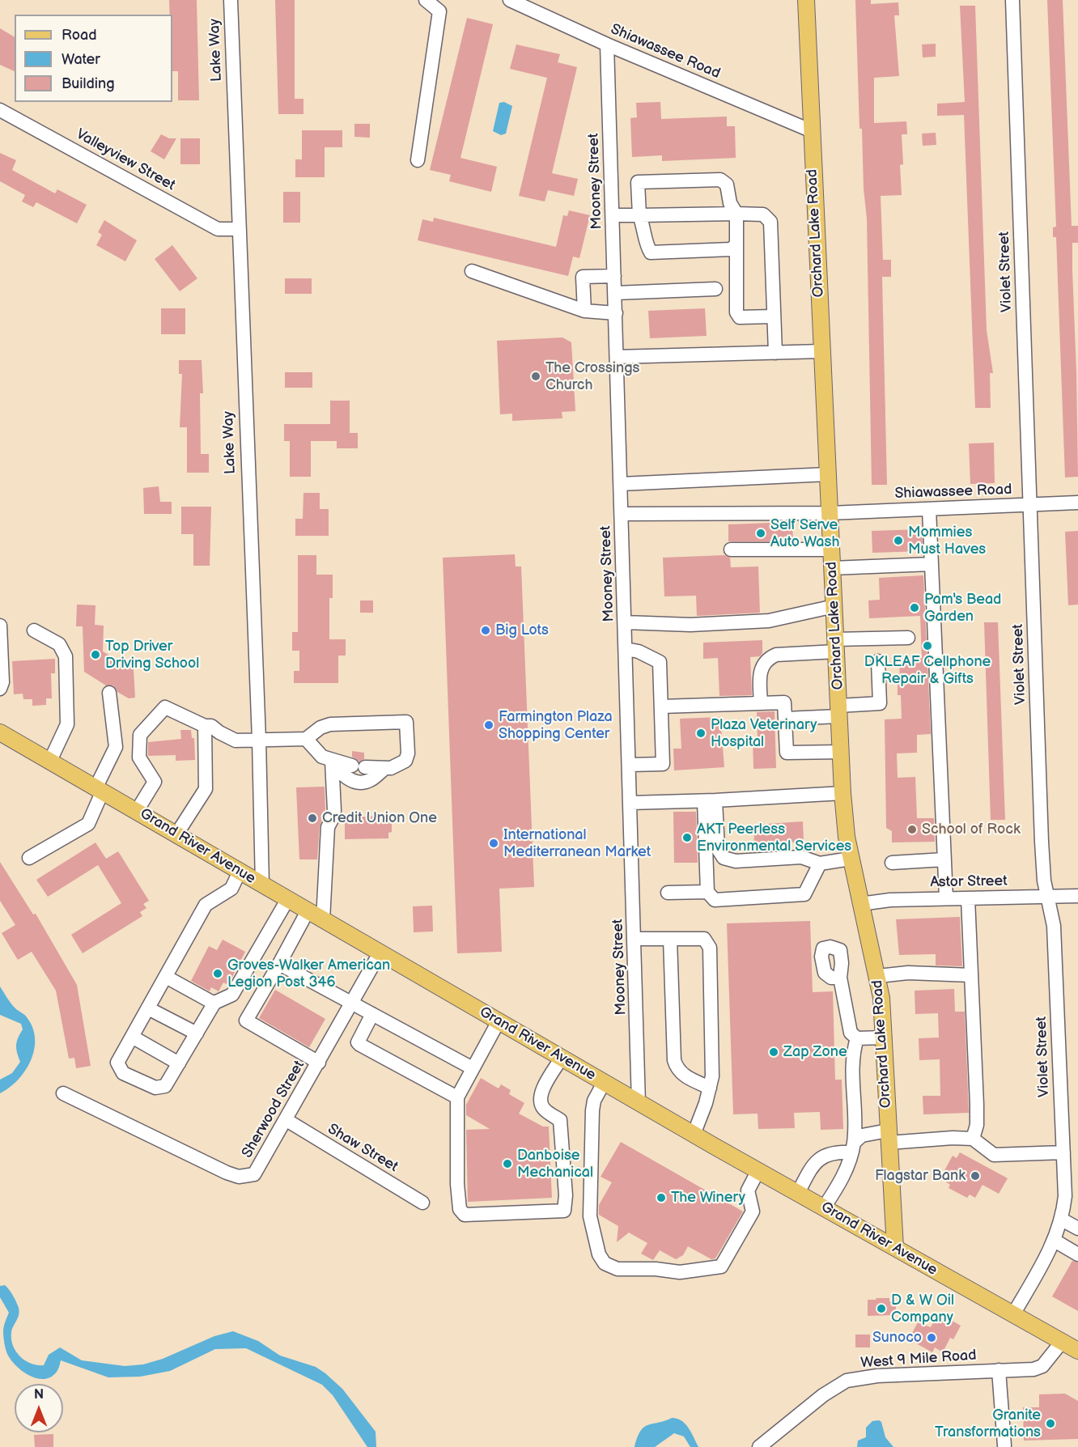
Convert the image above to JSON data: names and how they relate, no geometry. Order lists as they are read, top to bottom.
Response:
{
  "streets": {
    "main road": ["Orchard Lake Road", "Grand River Avenue"],
    "street": [
      "Lake Way",
      "Shiawassee Road",
      "Valleyview Street",
      "Mooney Street",
      "Violet Street",
      "Astor Street",
      "Sherwood Street",
      "Shaw Street",
      "West 9 Mile Road"
    ]
  },
  "crossings": [
    ["Lake Way", "Valleyview Street"],
    ["Lake Way", "Grand River Avenue"],
    ["Shiawassee Road", "Mooney Street"],
    ["Shiawassee Road", "Orchard Lake Road"],
    ["Shiawassee Road", "Violet Street"],
    ["Mooney Street", "Grand River Avenue"],
    ["Orchard Lake Road", "Grand River Avenue"],
    ["Orchard Lake Road", "Astor Street"],
    ["Violet Street", "Grand River Avenue"],
    ["Violet Street", "Astor Street"],
    ["Grand River Avenue", "Sherwood Street"],
    ["Grand River Avenue", "West 9 Mile Road"],
    ["Sherwood Street", "Shaw Street"]
  ],
  "places": [
    "The Crossings Church",
    "Self Serve Auto Wash",
    "Mommies Must Haves",
    "Pam's Bead Garden",
    "Big Lots",
    "DKLEAF Cellphone Repair & Gifts",
    "Top Driver Driving School",
    "Farmington Plaza Shopping Center",
    "Plaza Veterinary Hospital",
    "Credit Union One",
    "School of Rock",
    "AKT Peerless Environmental Services",
    "International Mediterranean Market",
    "Groves-Walker American Legion Post 346",
    "Zap Zone",
    "Danboise Mechanical",
    "Flagstar Bank",
    "The Winery",
    "D & W Oil Company",
    "Sunoco",
    "Granite Transformations"
  ],
  "legend": ["Road", "Water", "Building"],
  "north": "top"
}
